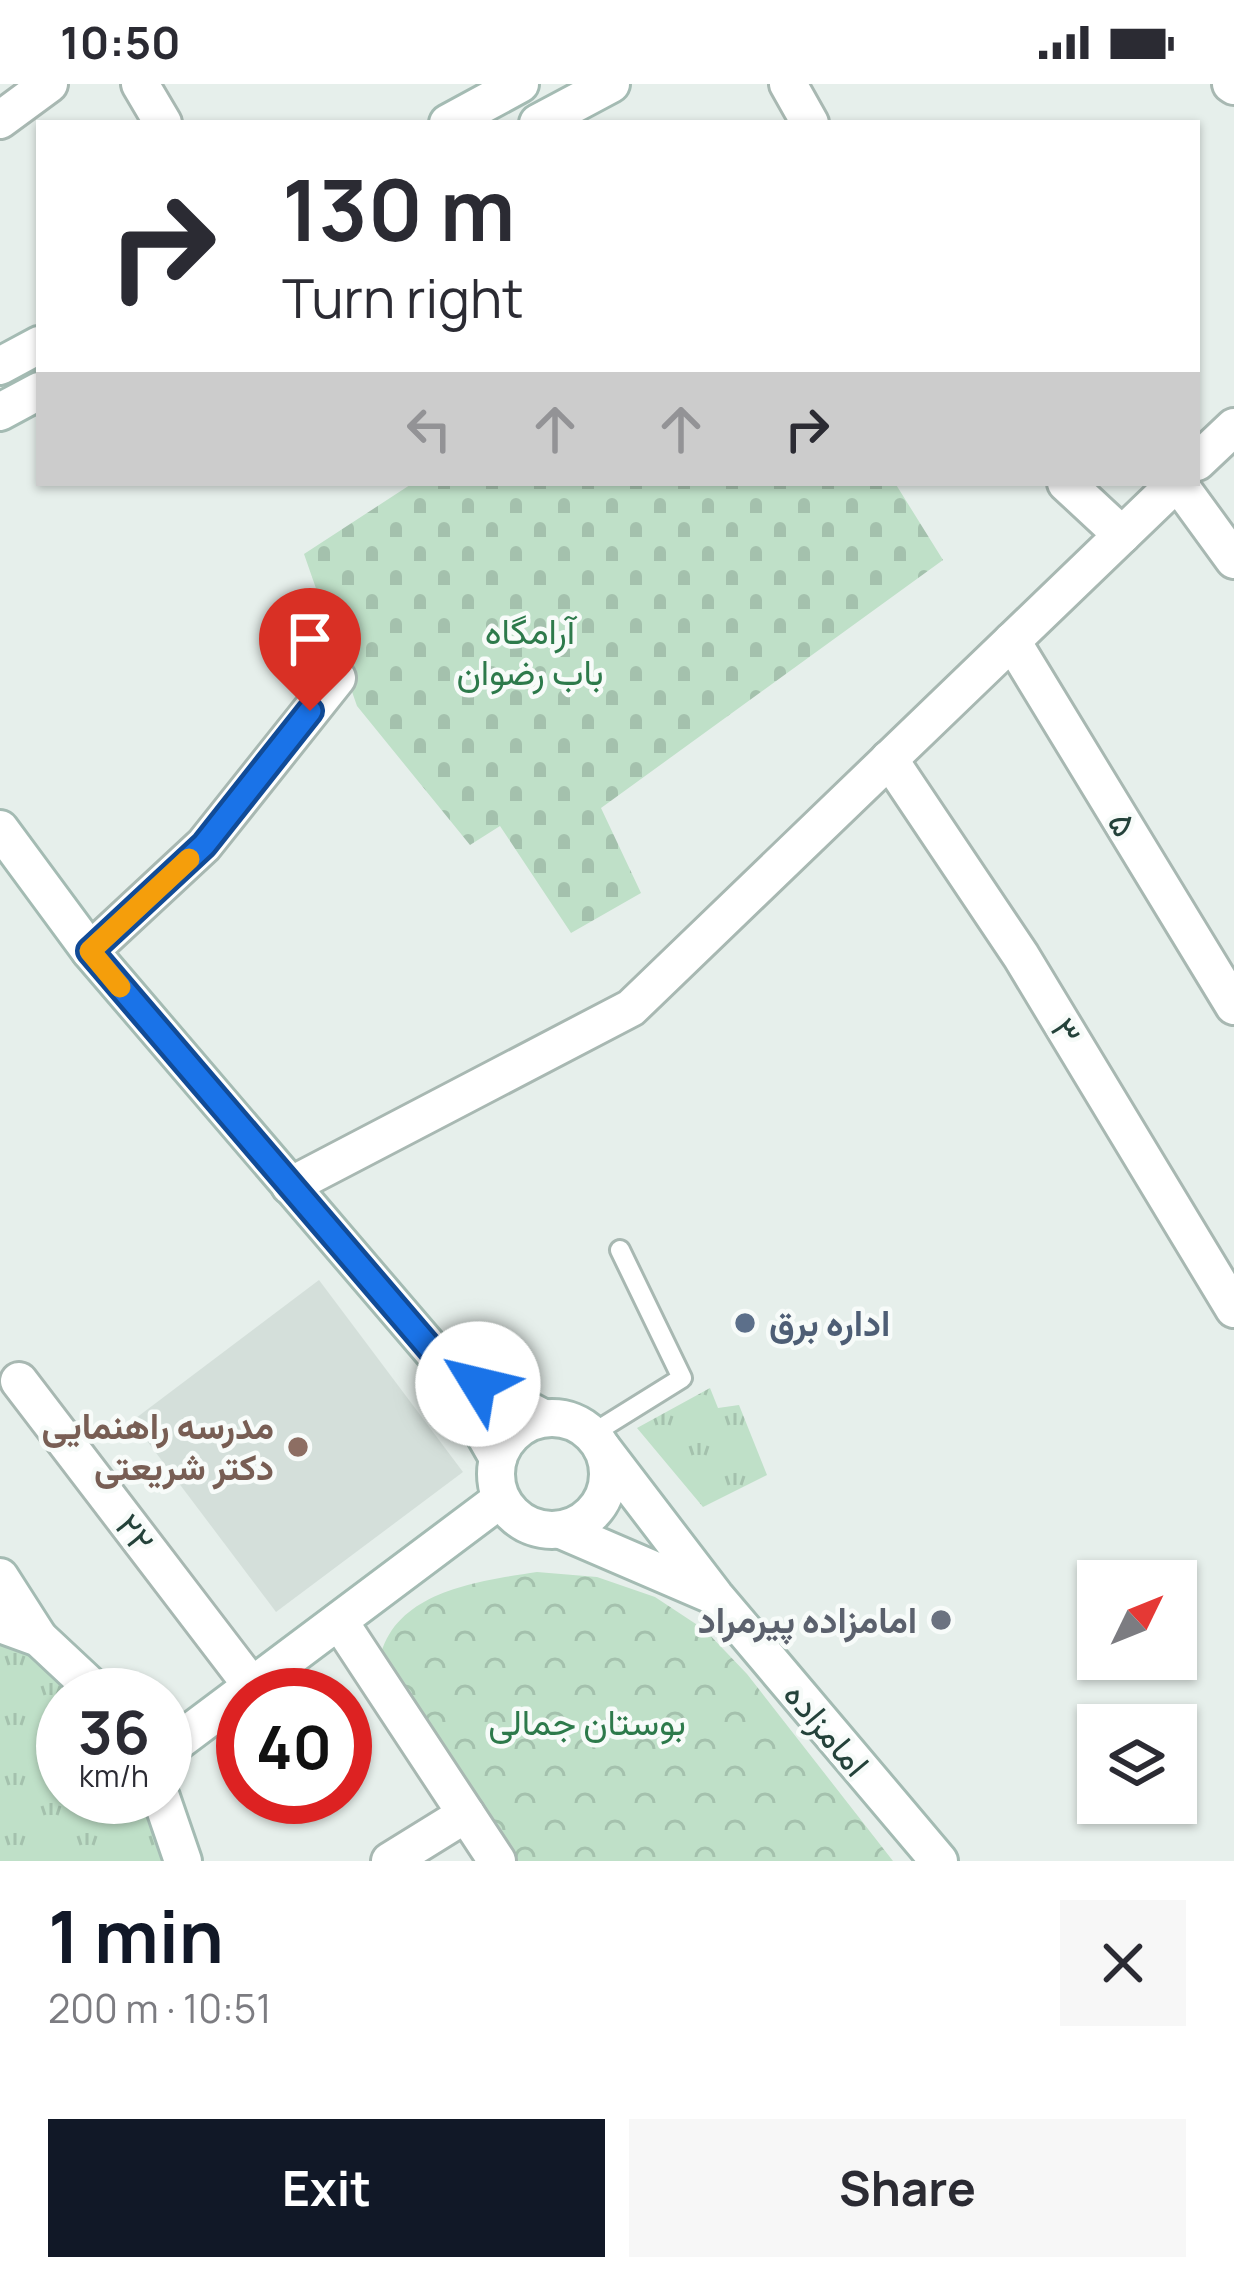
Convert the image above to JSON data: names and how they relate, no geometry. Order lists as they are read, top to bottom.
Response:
{
  "streets": {
    "street": [
      "۵",
      "۳",
      "۲۲",
      "امامزاده"
    ]
  },
  "parks": ["آرامگاه باب رضوان", "بوستان جمالی"],
  "places": ["اداره برق", "مدرسه راهنمایی دکتر شریعتی", "امامزاده پیرمراد"],
  "north": "top right",
  "page": {
    "status": "10:50",
    "turn": ["130 m", "Turn right"],
    "speed": "36 km/h",
    "limit": "40",
    "heading": ["1 min", "200 m · 10:51"],
    "buttons": ["Exit", "Share"]
  }
}
